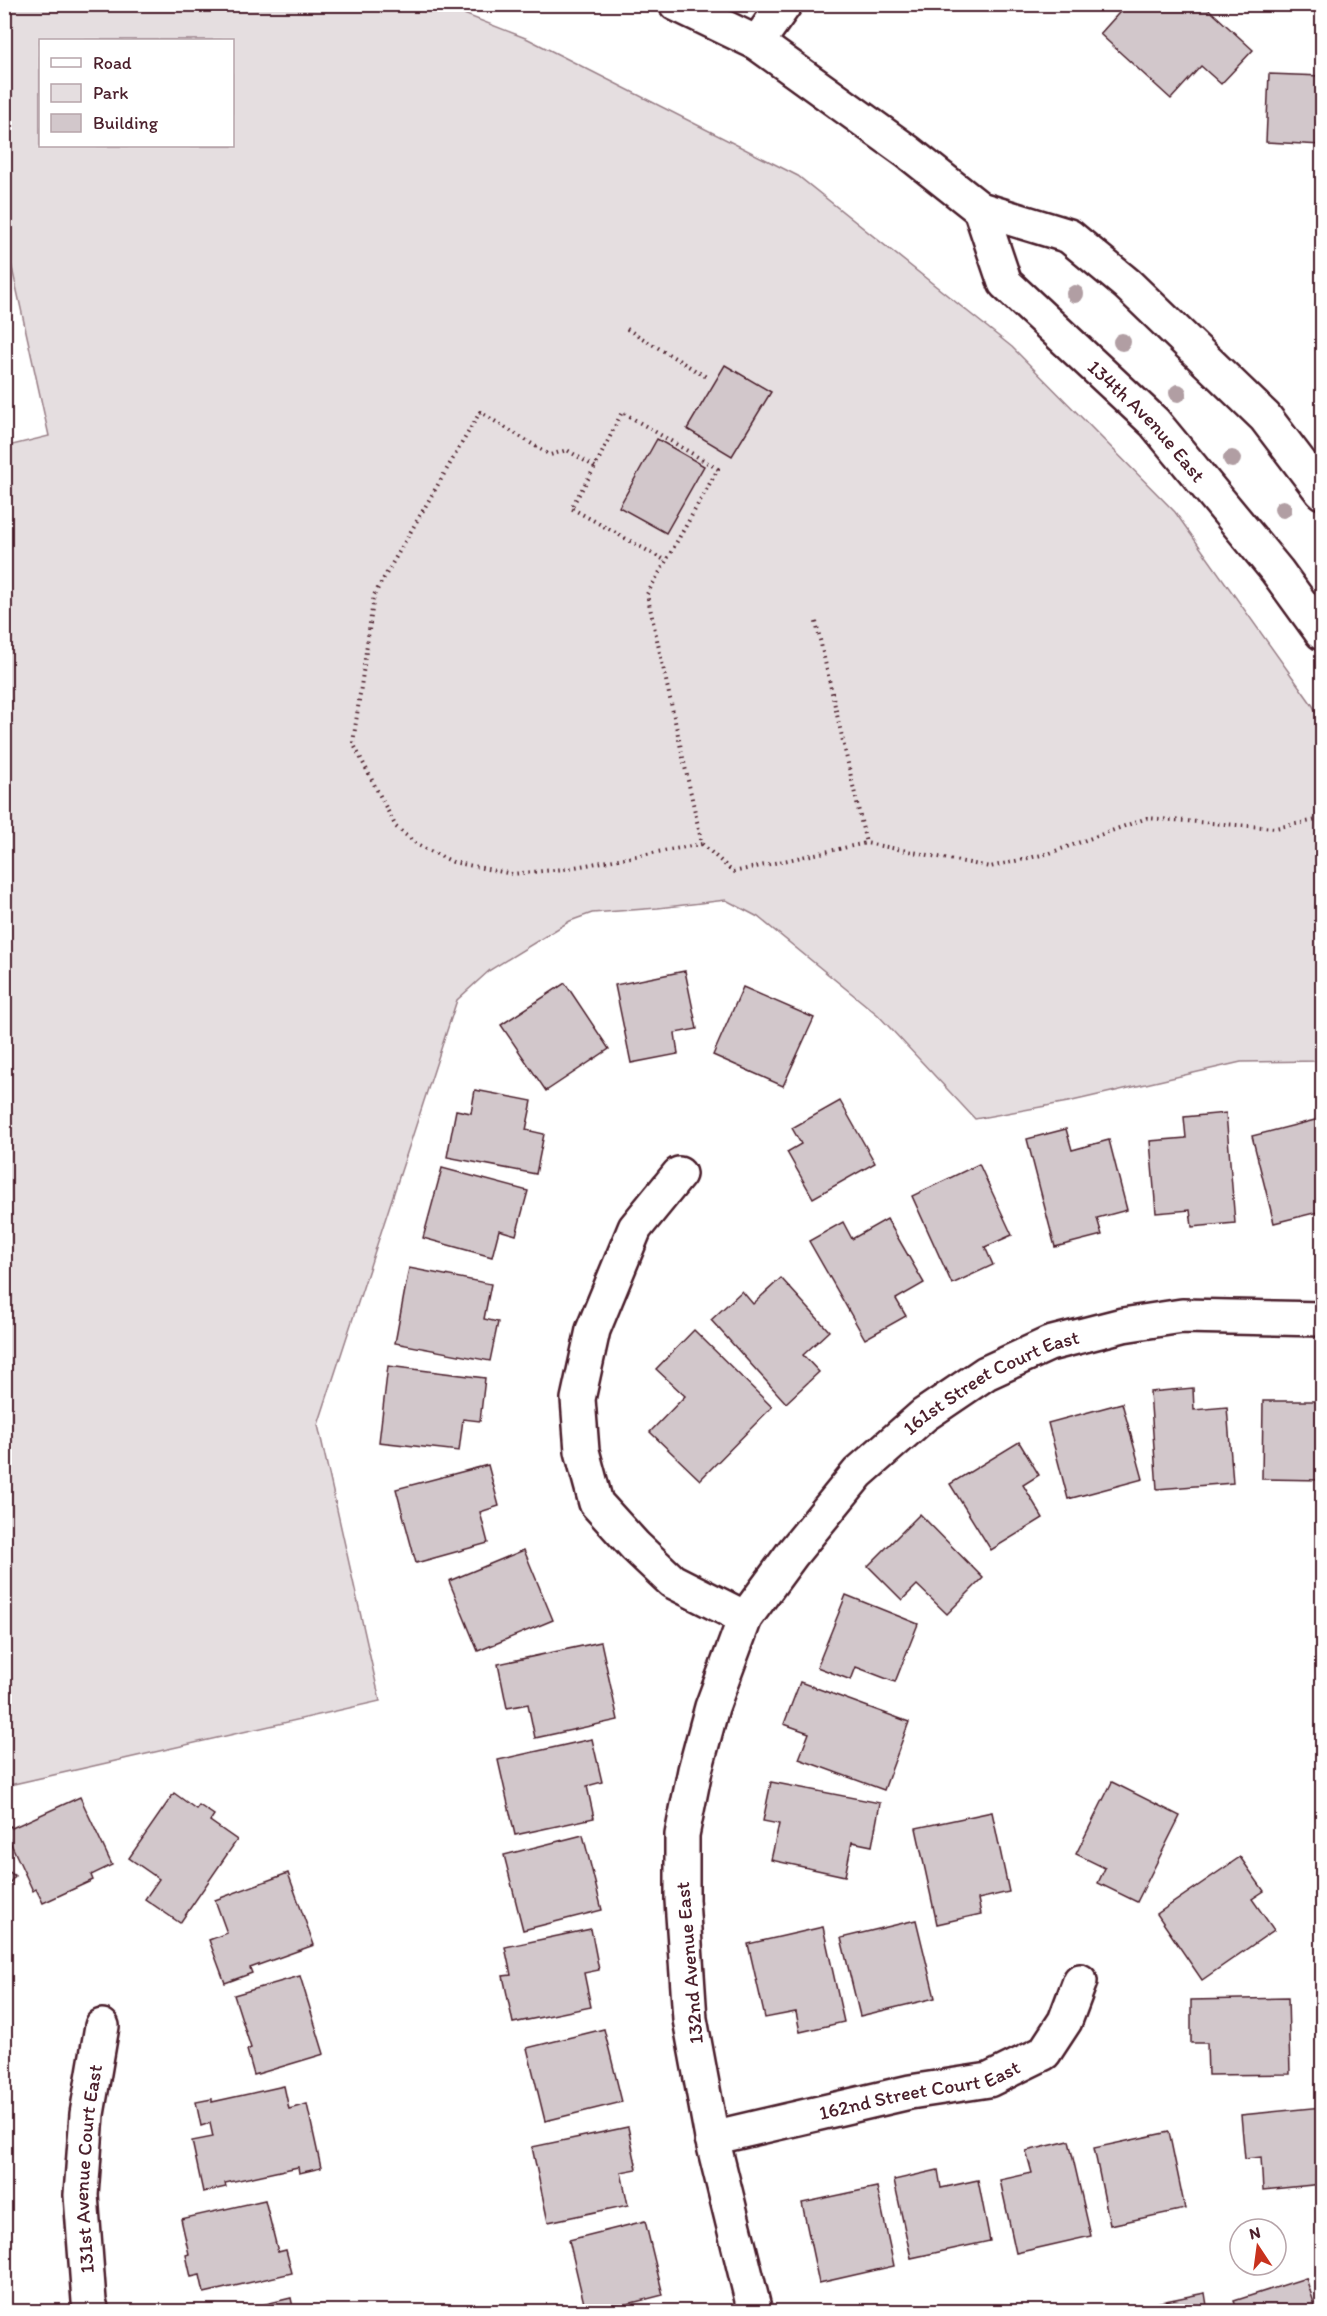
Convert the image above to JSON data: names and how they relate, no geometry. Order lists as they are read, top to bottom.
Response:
{
  "streets": {
    "street": [
      "134th Avenue East",
      "161st Street Court East",
      "132nd Avenue East",
      "162nd Street Court East",
      "131st Avenue Court East"
    ]
  },
  "crossings": [
    ["161st Street Court East", "132nd Avenue East"],
    ["132nd Avenue East", "162nd Street Court East"]
  ],
  "legend": ["Road", "Park", "Building"],
  "north": "top"
}
